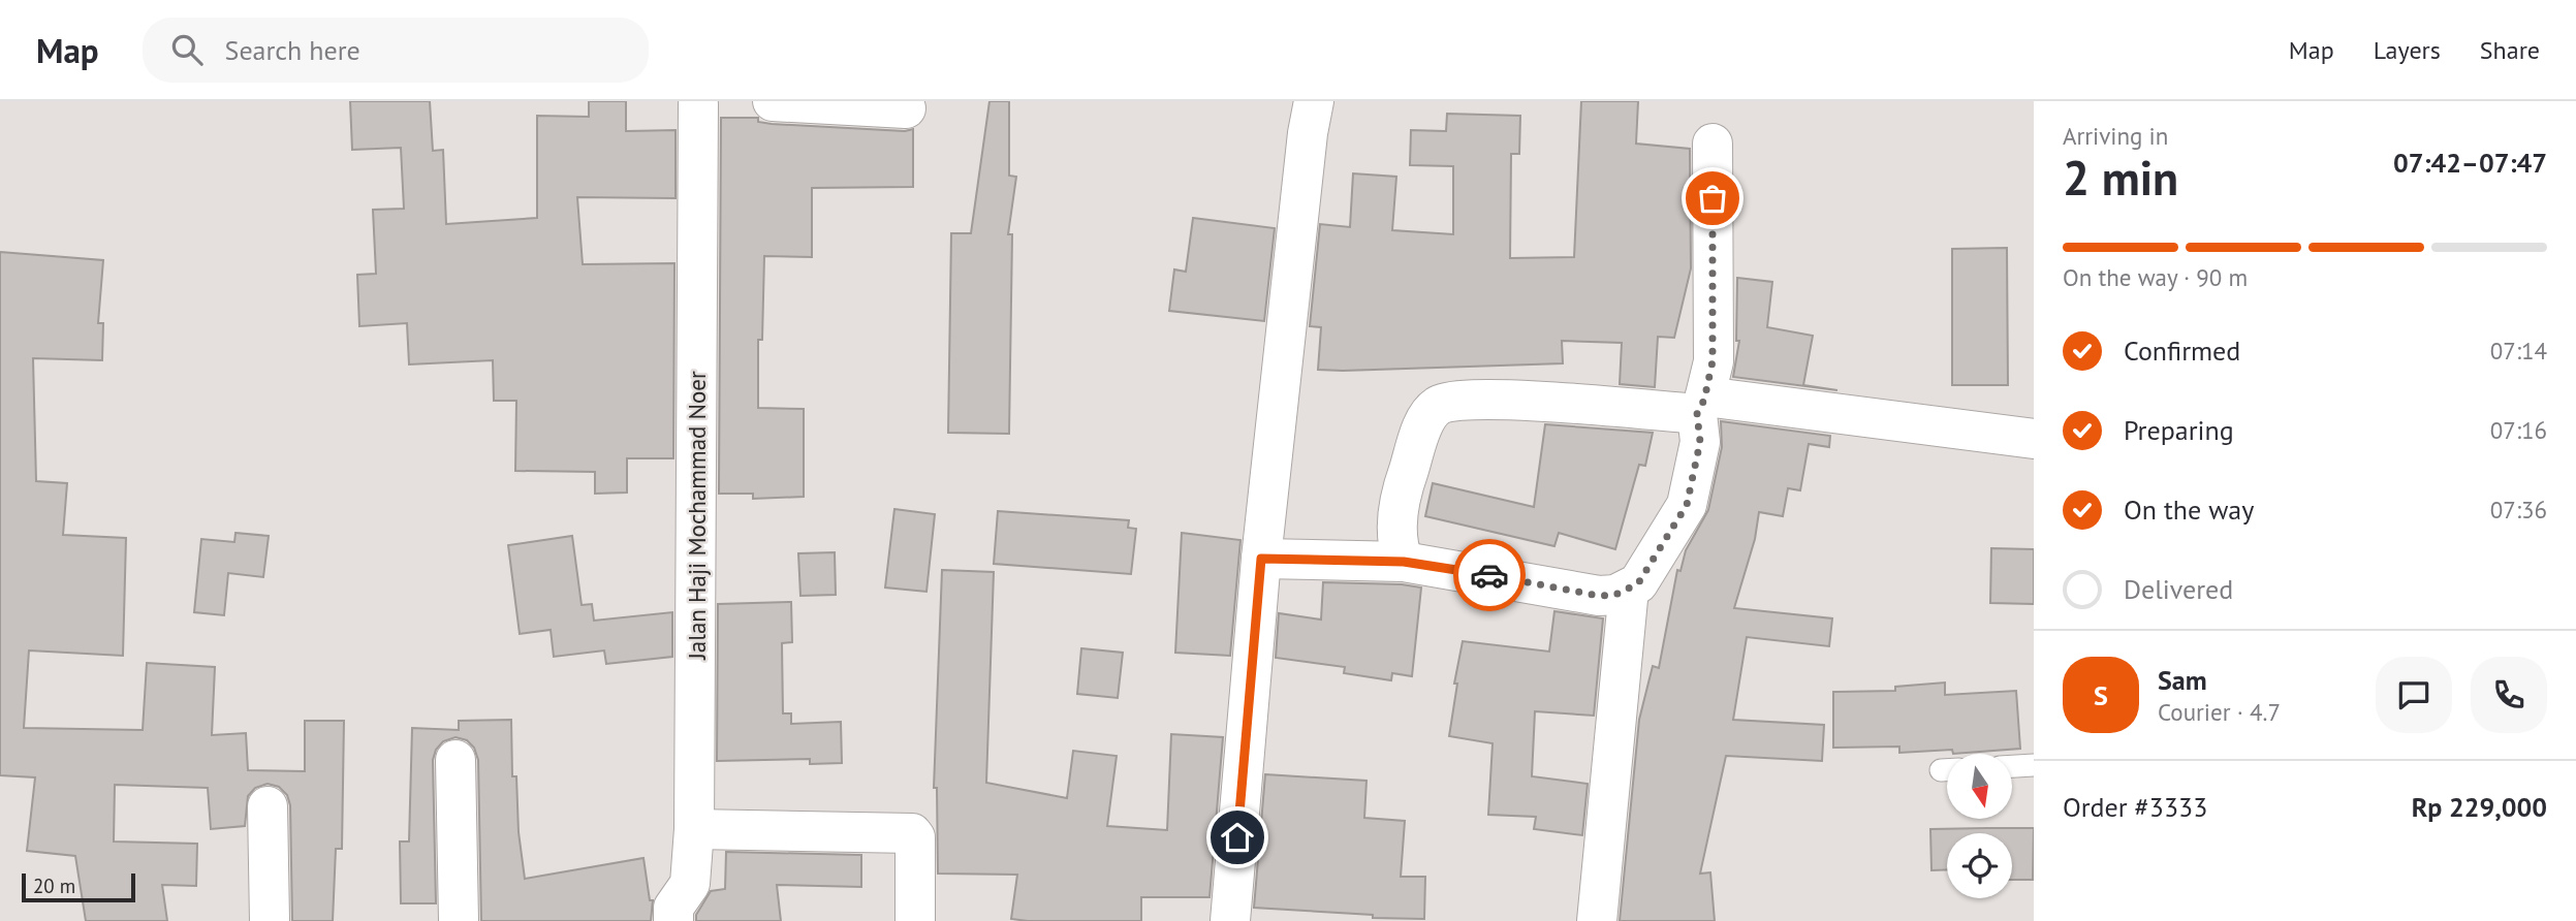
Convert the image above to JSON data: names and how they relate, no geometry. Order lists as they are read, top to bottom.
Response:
{
  "streets": {
    "street": ["Jalan Haji Mochammad Noer"]
  },
  "scale_bar": "20 m",
  "north": "bottom",
  "page": {
    "header": "Map",
    "search": "Search here",
    "nav": ["Map", "Layers", "Share"],
    "heading": ["2 min", "Arriving in", "07:42–07:47"],
    "panel": [
      "Sam",
      "Courier · 4.7",
      "Order #3333",
      "Rp 229,000"
    ],
    "bar": "On the way · 90 m",
    "list": [
      ["Confirmed", "07:14"],
      ["Preparing", "07:16"],
      ["On the way", "07:36"],
      "Delivered"
    ],
    "round": "S",
    "scale": "20 m"
  }
}
